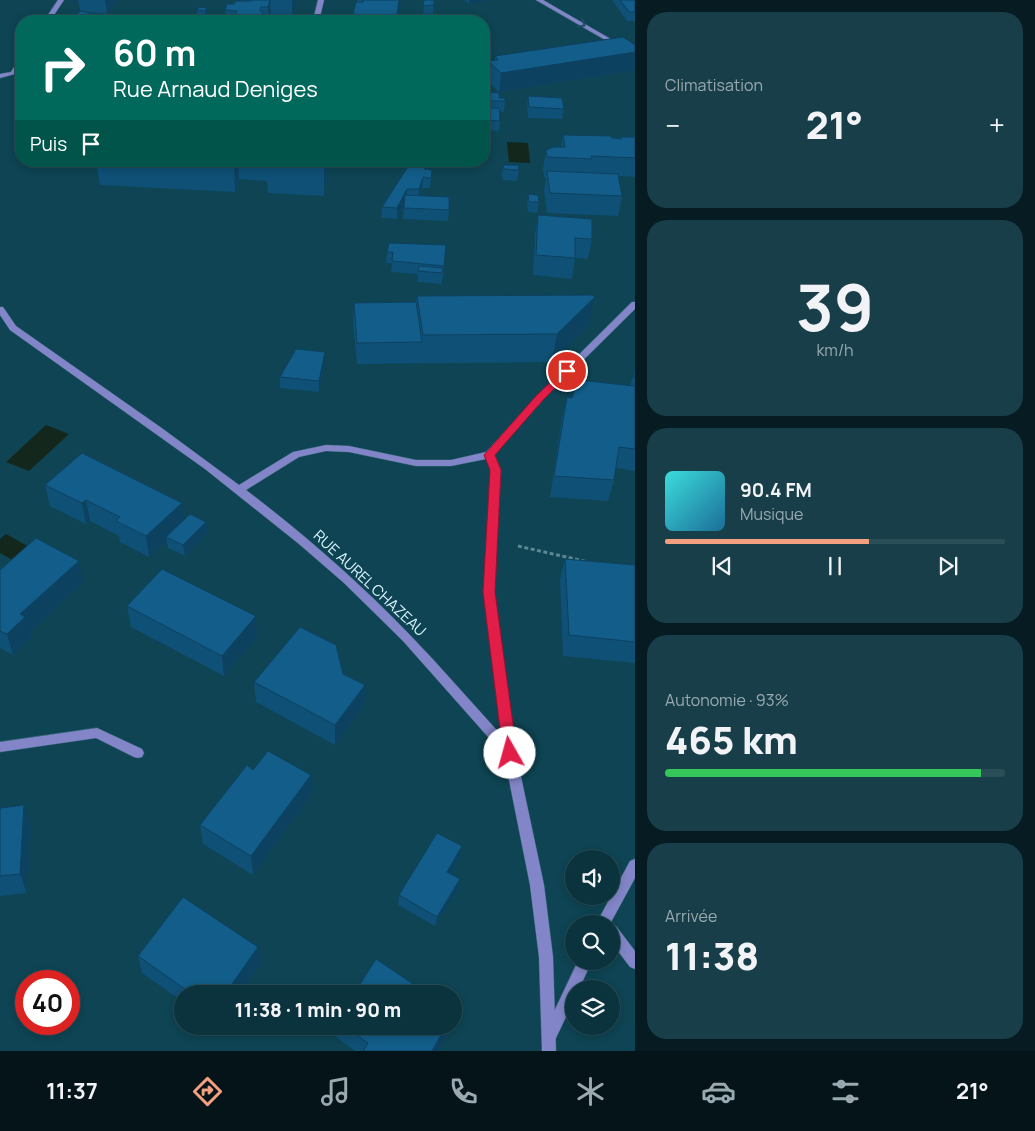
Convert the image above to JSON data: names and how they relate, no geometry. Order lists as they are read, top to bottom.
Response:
{
  "streets": {
    "street": ["RUE AUREL CHAZEAU"]
  },
  "page": {
    "tile": [
      "Climatisation",
      ["39", "km/h"],
      ["Autonomie · 93%", "465 km"],
      ["Arrivée", "11:38"]
    ],
    "turn": ["60 m", "Rue Arnaud Deniges"],
    "heat": ["−", "21°", "+"],
    "then": "Puis",
    "song": ["90.4 FM", "Musique"],
    "limit": "40",
    "trip": "11:38 · 1 min · 90 m",
    "tabs": ["11:37", "21°"]
  }
}
